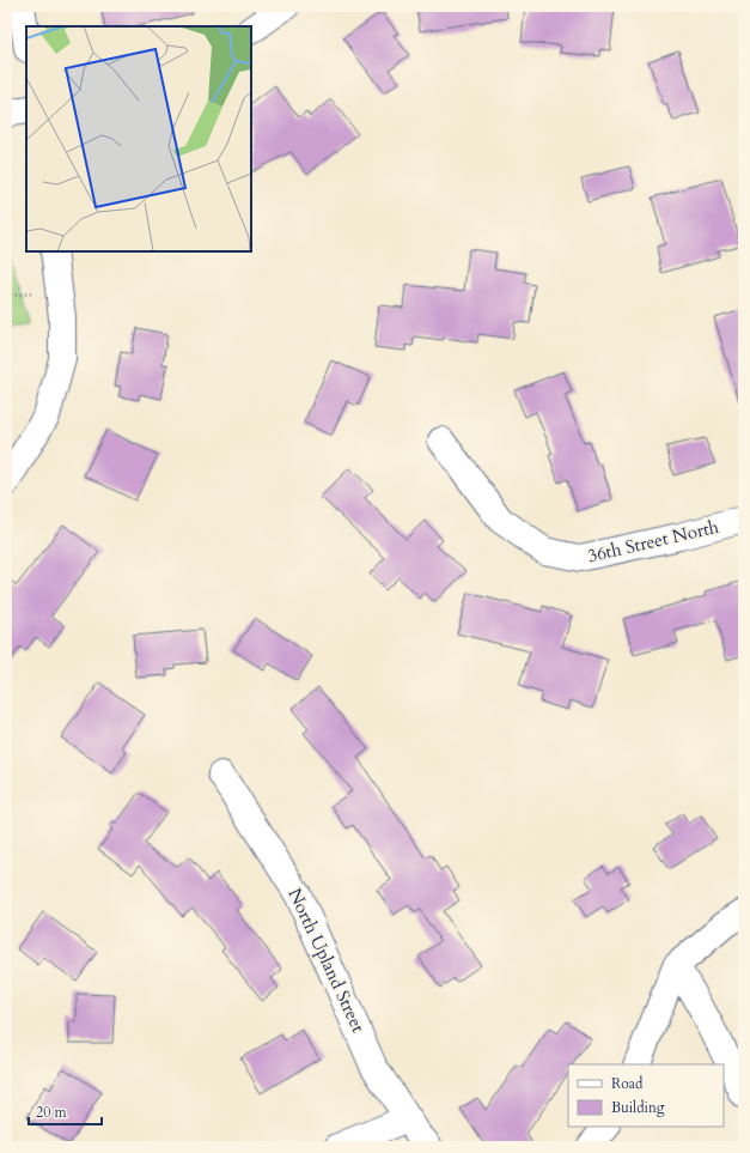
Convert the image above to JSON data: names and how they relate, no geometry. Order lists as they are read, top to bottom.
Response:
{
  "streets": {
    "street": ["36th Street North", "North Upland Street"]
  },
  "legend": ["Road", "Building"],
  "scale_bar": "20 m"
}
